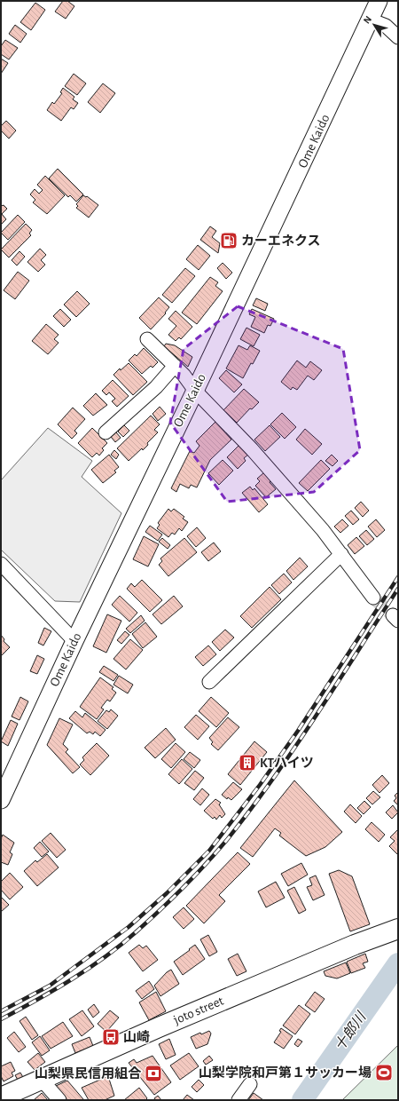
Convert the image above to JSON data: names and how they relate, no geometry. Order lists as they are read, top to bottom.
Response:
{
  "streets": {
    "highway": ["joto street"],
    "main road": ["Ome Kaido"]
  },
  "water": ["十郎川"],
  "places": {
    "fuel station": ["カーエネクス"],
    "building": ["KTハイツ"],
    "bus stop": ["山崎"],
    "sports": ["山梨学院和戸第１サッカー場"],
    "bank": ["山梨県民信用組合"]
  },
  "north": "top left"
}
